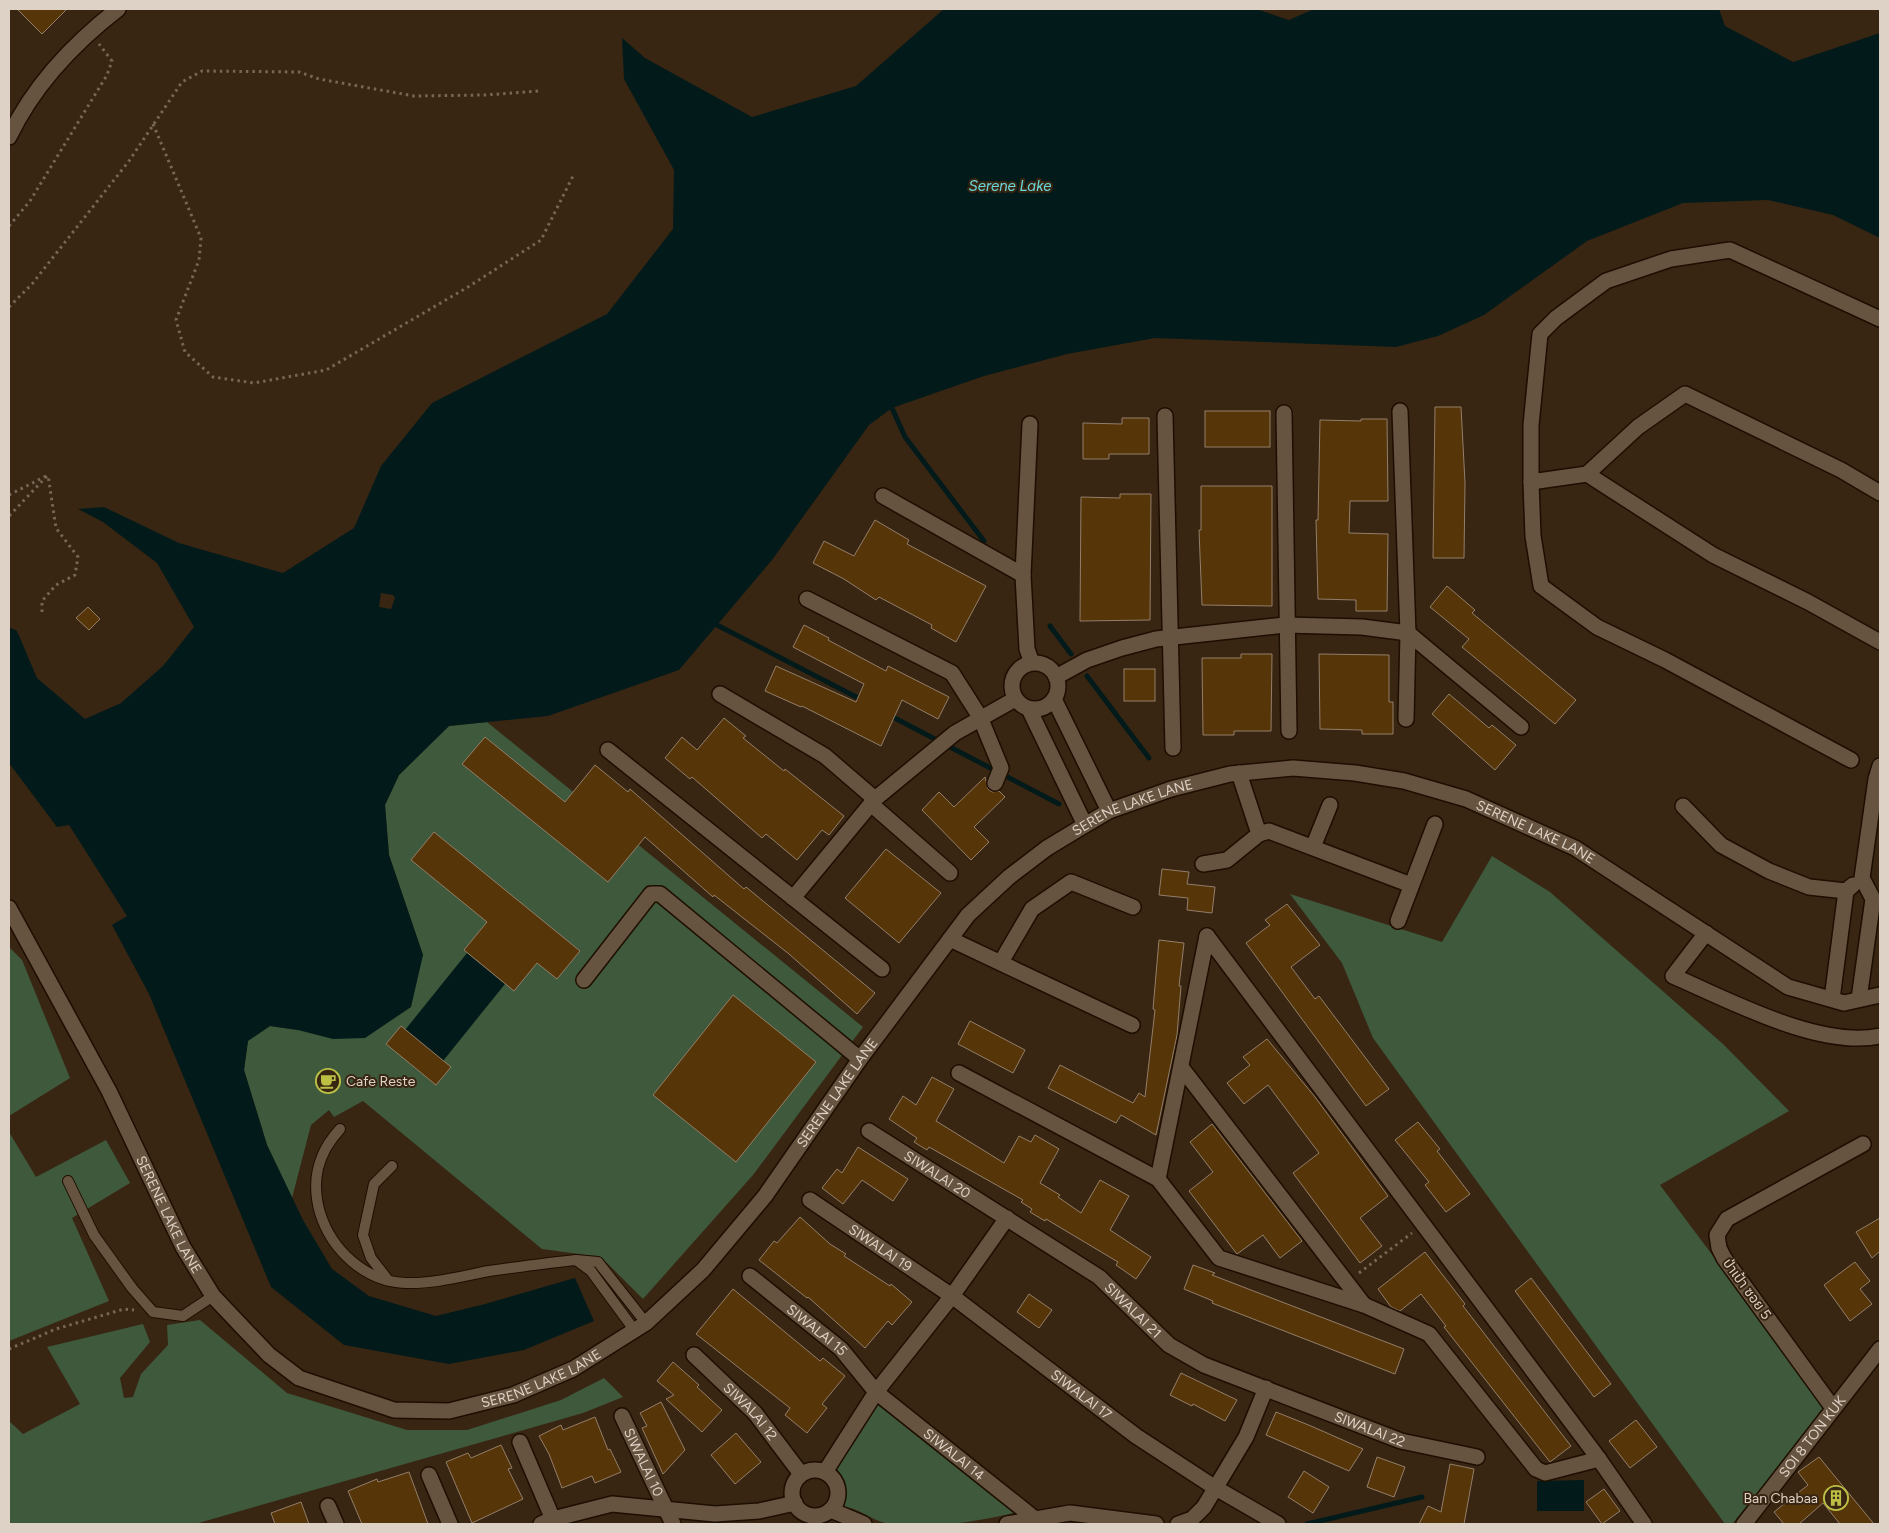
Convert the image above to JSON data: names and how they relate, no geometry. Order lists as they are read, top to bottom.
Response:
{
  "streets": {
    "street": [
      "SERENE LAKE LANE",
      "SIWALAI 20",
      "SIWALAI 19",
      "ป่าเป้า ซอย 5",
      "SIWALAI 21",
      "SIWALAI 15",
      "SIWALAI 17",
      "SIWALAI 12",
      "SIWALAI 22",
      "SOI 8 TON KUK",
      "SIWALAI 14",
      "SIWALAI 10"
    ]
  },
  "crossings": [
    ["SIWALAI 20", "SIWALAI 21"],
    ["SIWALAI 19", "SIWALAI 17"],
    ["ป่าเป้า ซอย 5", "SOI 8 TON KUK"],
    ["SIWALAI 21", "SIWALAI 22"],
    ["SIWALAI 15", "SIWALAI 14"]
  ],
  "water": ["Serene Lake"],
  "places": {
    "cafe": ["Cafe Reste"],
    "building": ["Ban Chabaa"]
  }
}
